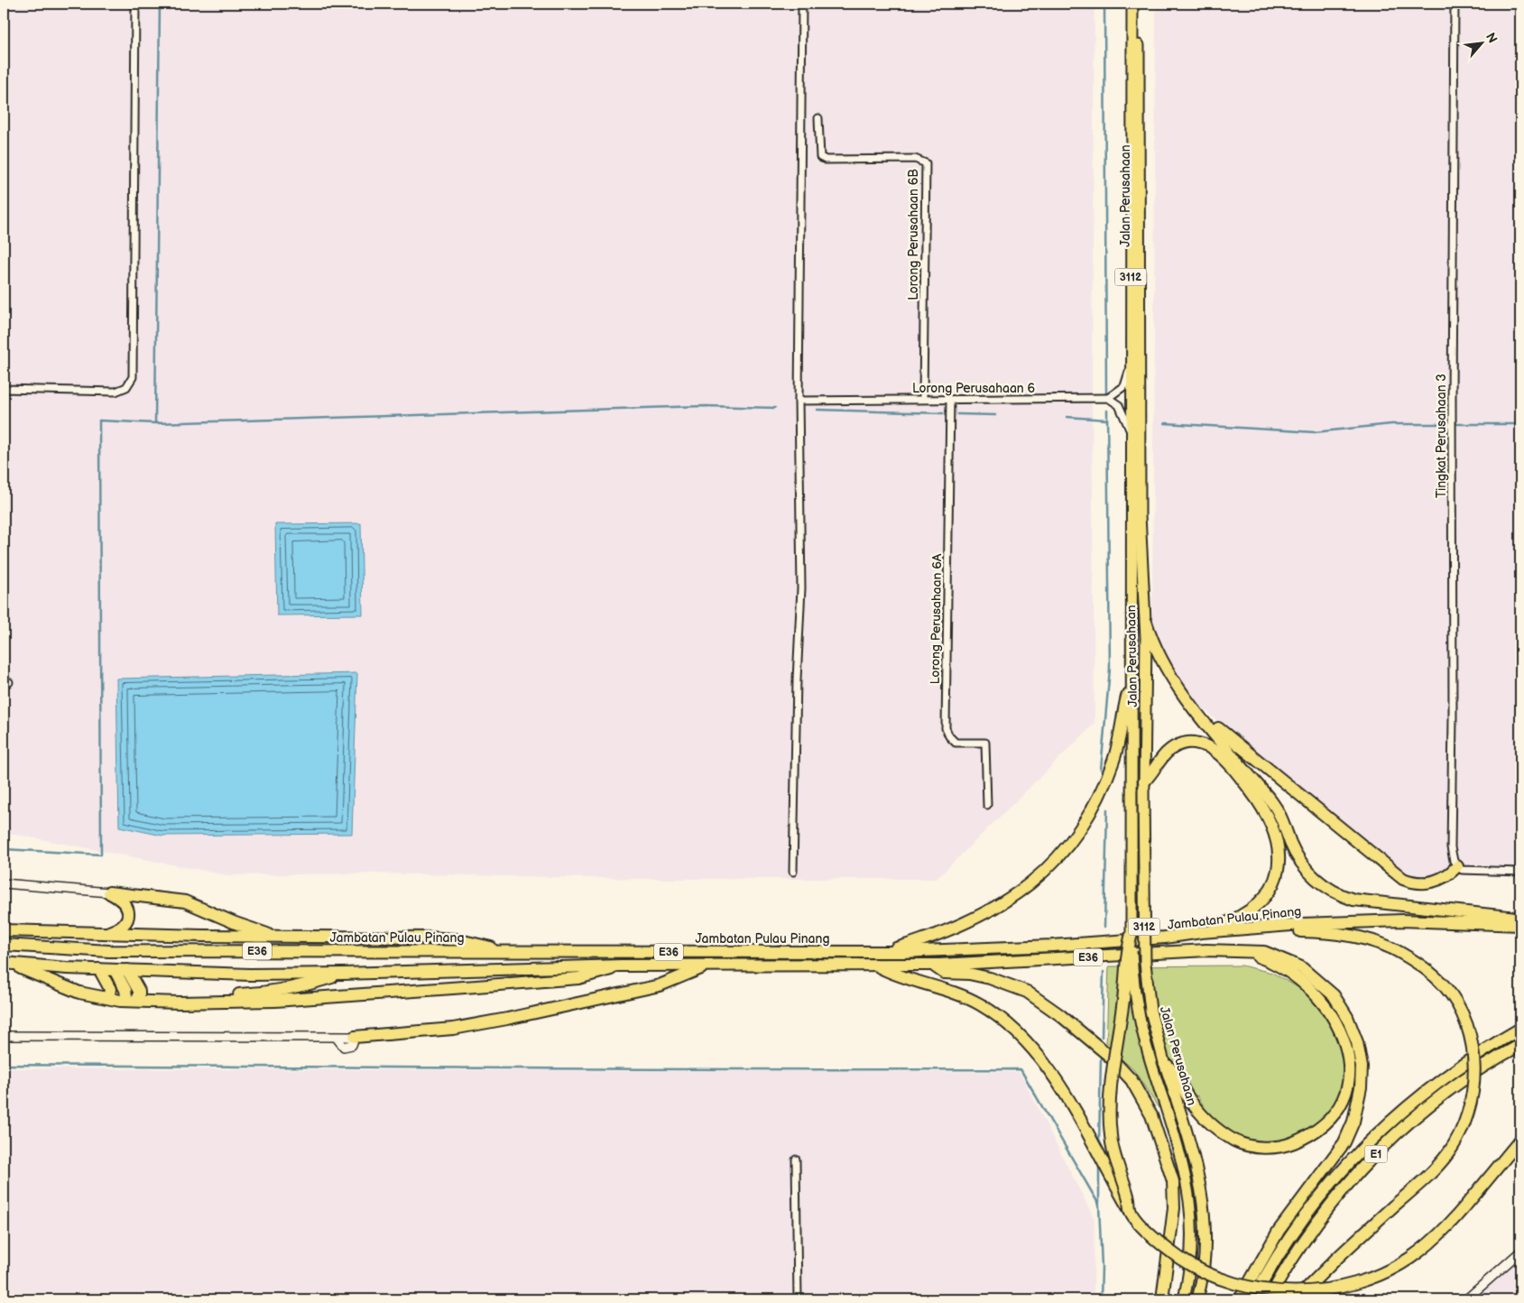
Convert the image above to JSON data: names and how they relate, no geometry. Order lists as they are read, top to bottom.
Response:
{
  "streets": {
    "highway": ["Jambatan Pulau Pinang", "E36", "E1"],
    "main road": ["Jalan Perusahaan", "3112"],
    "street": [
      "Lorong Perusahaan 6B",
      "Lorong Perusahaan 6",
      "Tingkat Perusahaan 3",
      "Lorong Perusahaan 6A"
    ]
  },
  "crossings": [
    ["Lorong Perusahaan 6B", "Lorong Perusahaan 6"],
    ["Lorong Perusahaan 6", "Lorong Perusahaan 6A"]
  ],
  "north": "top right"
}
